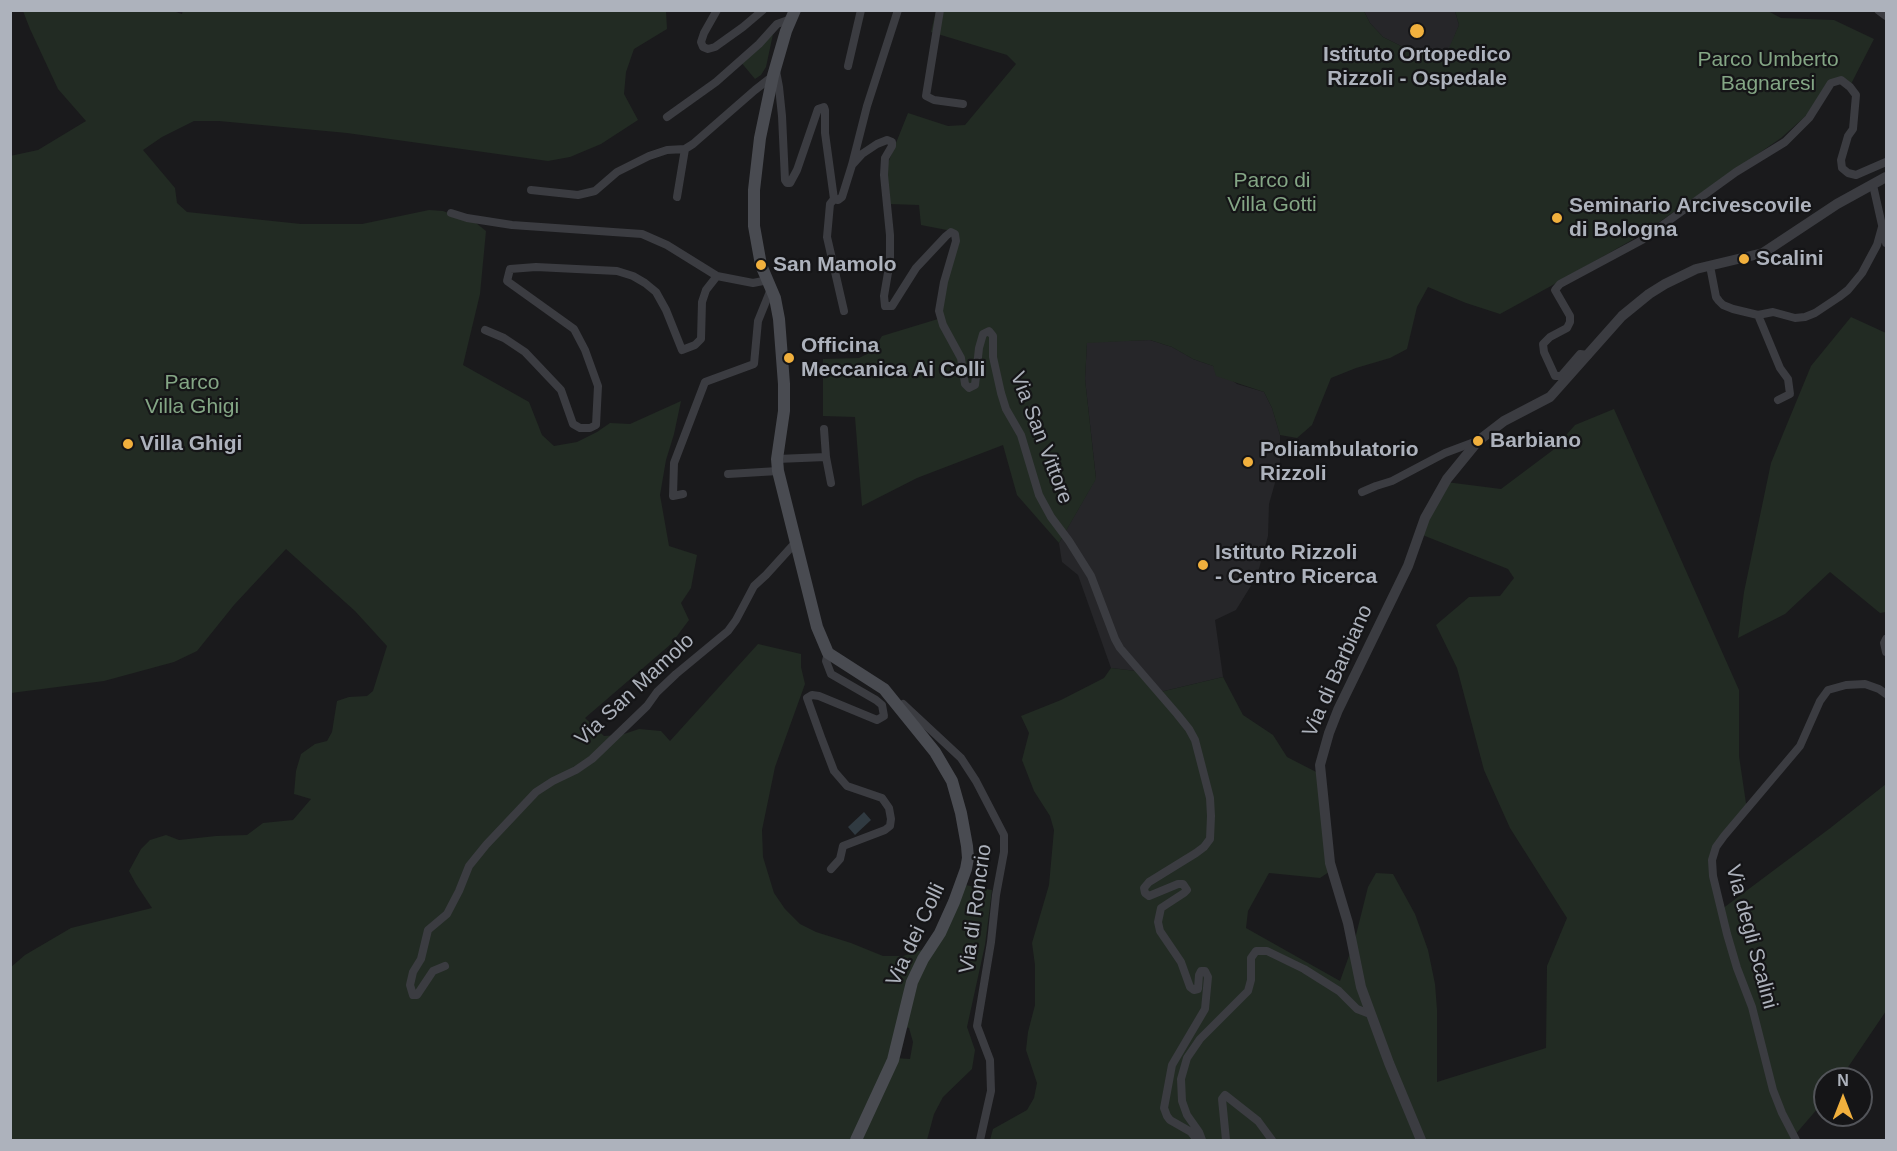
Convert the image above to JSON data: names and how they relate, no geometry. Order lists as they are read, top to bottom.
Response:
{
  "streets": {
    "main road": ["Via dei Colli"],
    "street": [
      "Via San Vittore",
      "Via di Barbiano",
      "Via San Mamolo",
      "Via di Roncrio",
      "Via degli Scalini"
    ]
  },
  "crossings": [
    ["Via di Roncrio", "Via dei Colli"]
  ],
  "parks": ["Parco Umberto Bagnaresi", "Parco di Villa Gotti", "Parco Villa Ghigi"],
  "places": [
    "Istituto Ortopedico Rizzoli - Ospedale",
    "Seminario Arcivescovile di Bologna",
    "Scalini",
    "San Mamolo",
    "Officina Meccanica Ai Colli",
    "Barbiano",
    "Villa Ghigi",
    "Poliambulatorio Rizzoli",
    "Istituto Rizzoli - Centro Ricerca"
  ],
  "north": "top"
}
